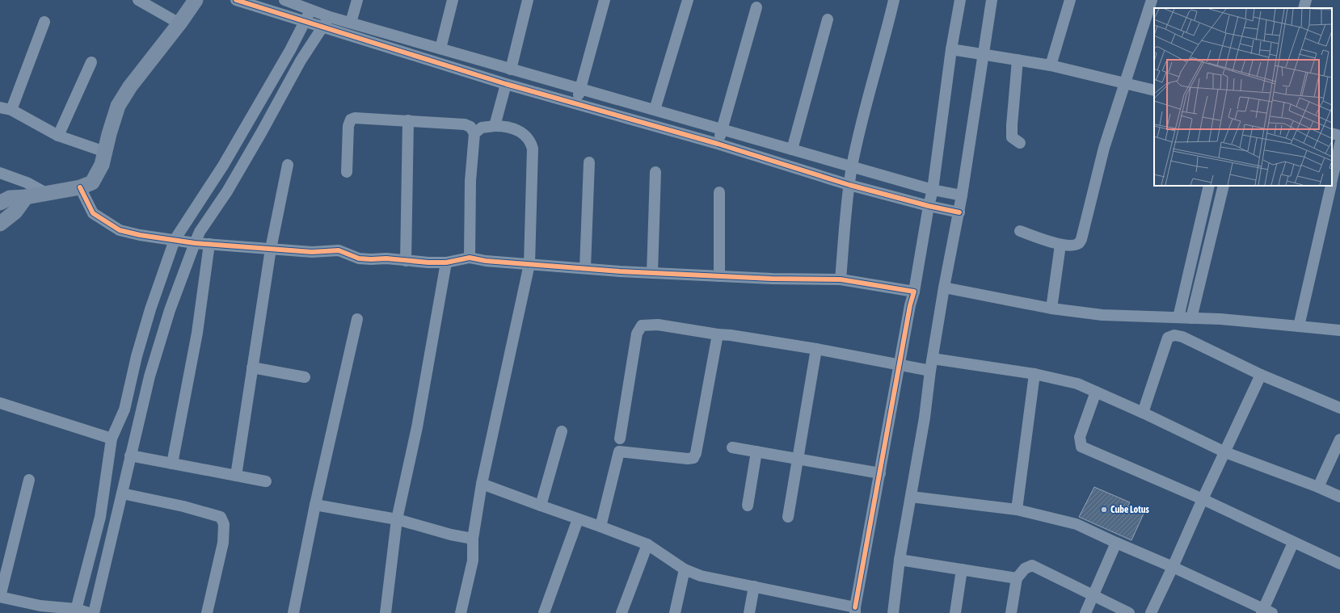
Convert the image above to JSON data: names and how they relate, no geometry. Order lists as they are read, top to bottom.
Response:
{
  "places": ["Cube Lotus"]
}
